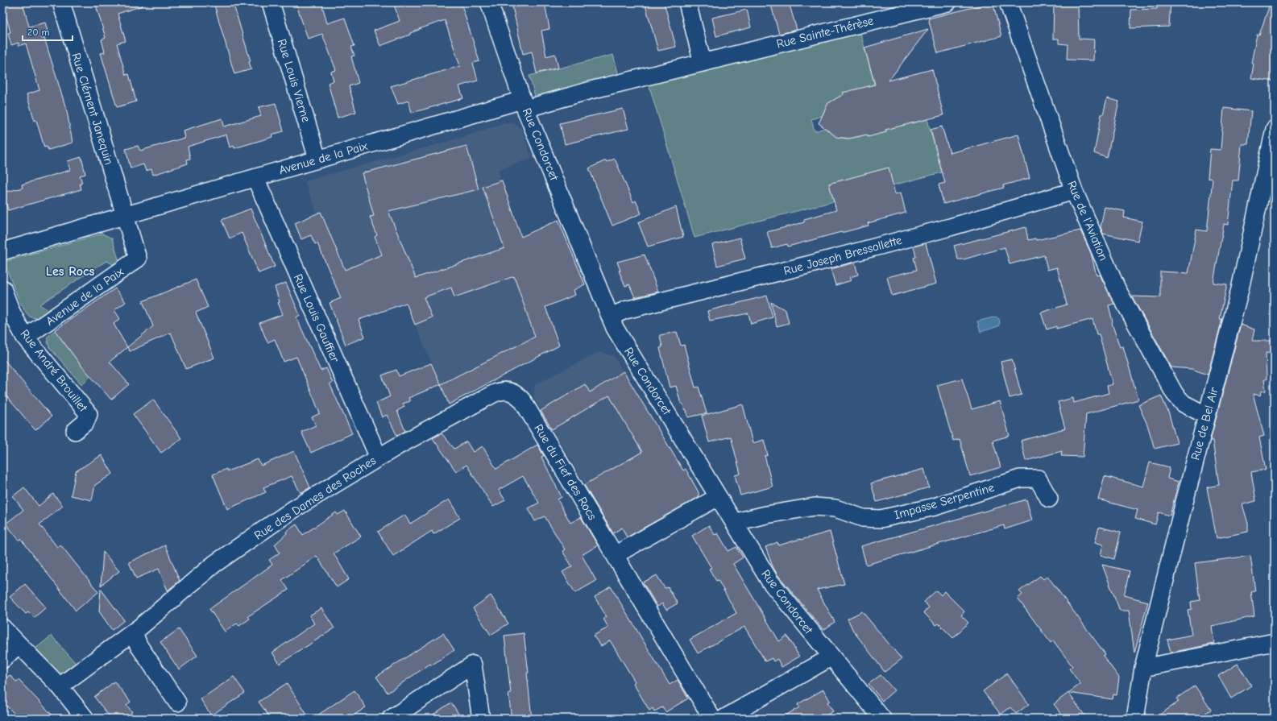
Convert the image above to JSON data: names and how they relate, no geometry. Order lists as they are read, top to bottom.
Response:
{
  "streets": {
    "street": [
      "Rue Sainte-Thérèse",
      "Rue Louis Vierne",
      "Rue Clément Janequin",
      "Rue Condorcet",
      "Avenue de la Paix",
      "Rue de l'Aviation",
      "Rue Joseph Bressollette",
      "Rue Louis Gauffier",
      "Rue André Brouillet",
      "Rue de Bel Air",
      "Rue du Fief des Rocs",
      "Rue des Dames des Roches",
      "Impasse Serpentine"
    ]
  },
  "crossings": [
    ["Rue Sainte-Thérèse", "Rue Condorcet"],
    ["Rue Sainte-Thérèse", "Avenue de la Paix"],
    ["Rue Louis Vierne", "Avenue de la Paix"],
    ["Rue Clément Janequin", "Avenue de la Paix"],
    ["Rue Condorcet", "Avenue de la Paix"],
    ["Rue Condorcet", "Rue Joseph Bressollette"],
    ["Rue Condorcet", "Impasse Serpentine"],
    ["Avenue de la Paix", "Rue Louis Gauffier"],
    ["Avenue de la Paix", "Rue André Brouillet"],
    ["Rue de l'Aviation", "Rue Joseph Bressollette"],
    ["Rue de l'Aviation", "Rue de Bel Air"],
    ["Rue Louis Gauffier", "Rue des Dames des Roches"],
    ["Rue du Fief des Rocs", "Rue des Dames des Roches"]
  ],
  "districts": ["Les Rocs"],
  "scale_bar": "20 m"
}
